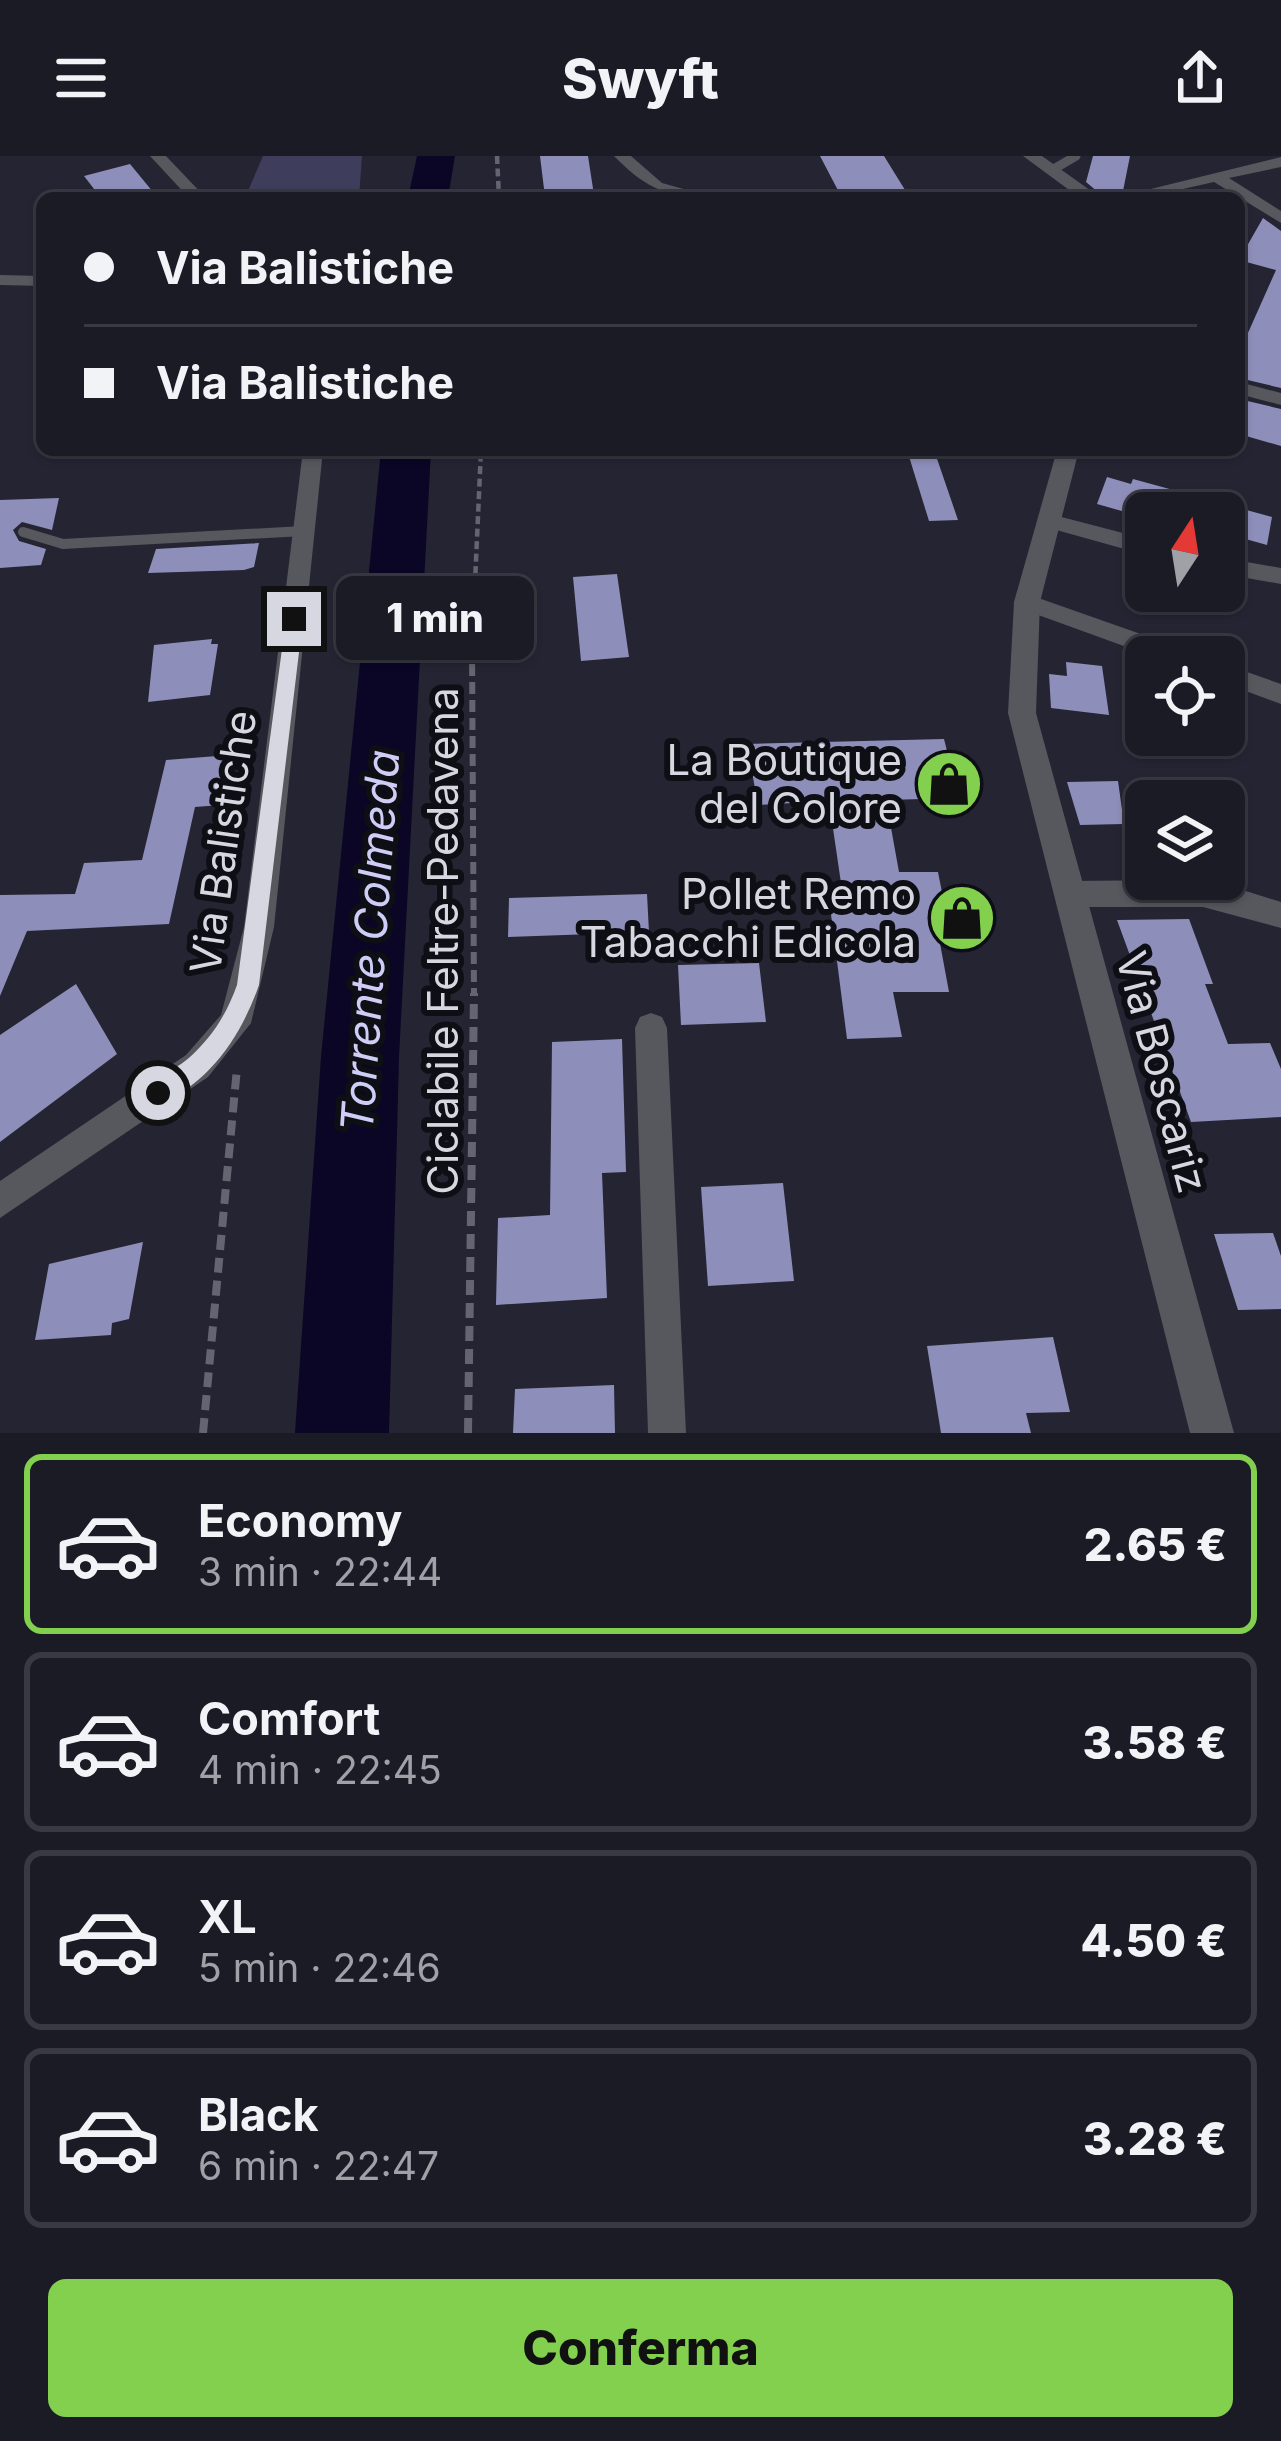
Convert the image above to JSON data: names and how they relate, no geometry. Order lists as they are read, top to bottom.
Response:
{
  "streets": {
    "street": ["Via Balistiche", "Via Boscariz"],
    "path": ["Ciclabile Feltre-Pedavena"]
  },
  "water": ["Torrente Colmeda"],
  "places": {
    "shop": ["La Boutique del Colore", "Pollet Remo Tabacchi Edicola"]
  },
  "north": "top",
  "page": {
    "header": "Swyft",
    "banner": ["Via Balistiche", "Via Balistiche"],
    "bubble": "1 min",
    "list": [
      {
        "name": "Economy",
        "note": "3 min · 22:44",
        "value": "2.65 €"
      },
      {
        "name": "Comfort",
        "note": "4 min · 22:45",
        "value": "3.58 €"
      },
      {
        "name": "XL",
        "note": "5 min · 22:46",
        "value": "4.50 €"
      },
      {
        "name": "Black",
        "note": "6 min · 22:47",
        "value": "3.28 €"
      }
    ],
    "buttons": "Conferma"
  }
}
